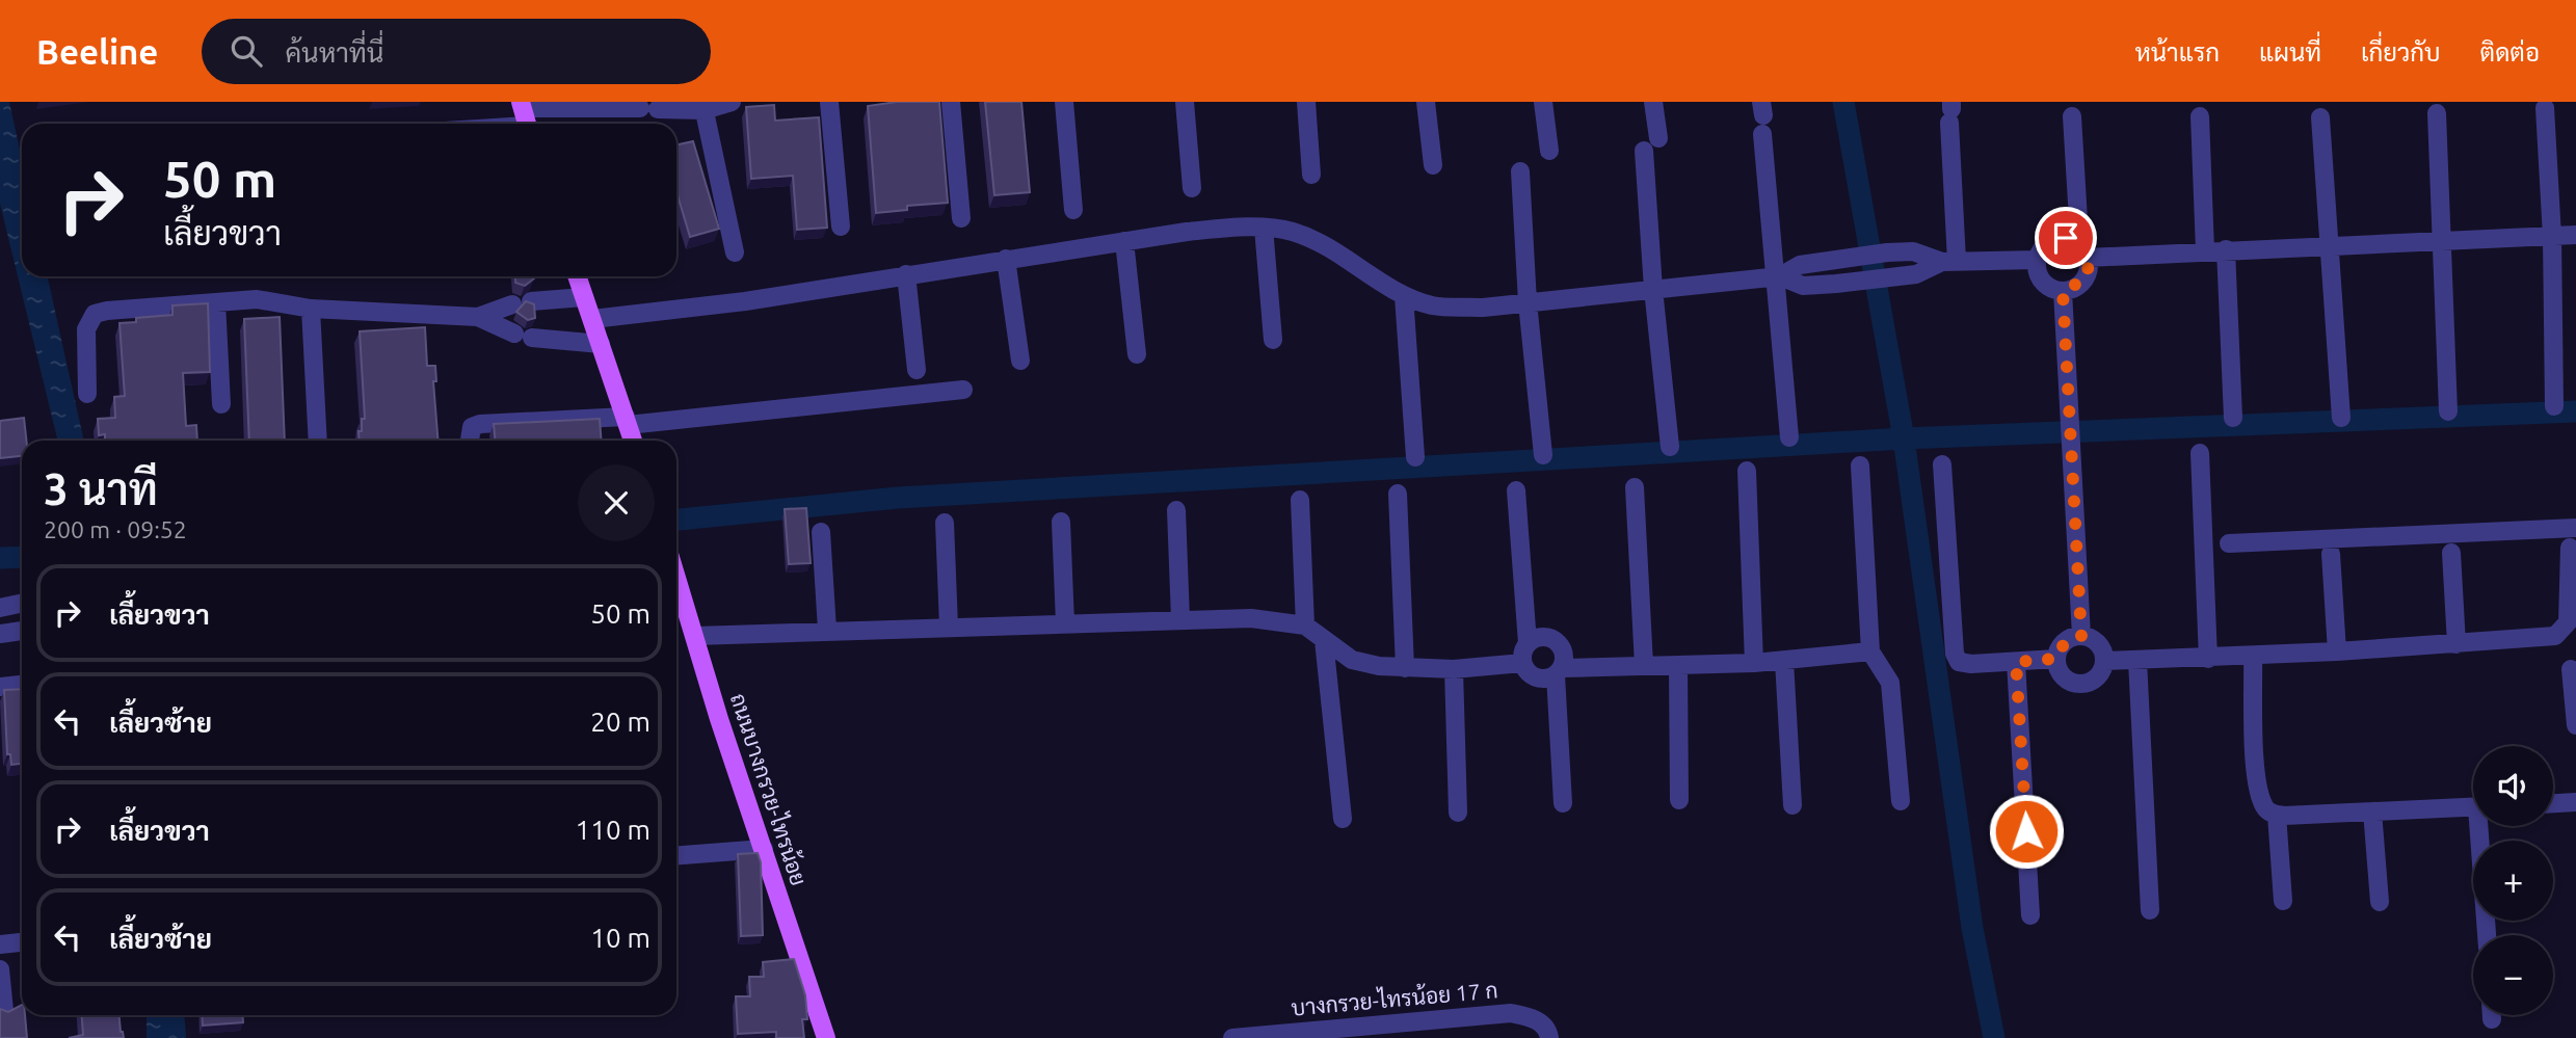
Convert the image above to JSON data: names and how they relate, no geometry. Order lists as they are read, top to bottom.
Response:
{
  "streets": {
    "main road": ["ถนนบางกรวย-ไทรน้อย"],
    "street": ["บางกรวย-ไทรน้อย 17 ก"]
  },
  "page": {
    "header": "Beeline",
    "search": "ค้นหาที่นี่",
    "nav": [
      "หน้าแรก",
      "แผนที่",
      "เกี่ยวกับ",
      "ติดต่อ"
    ],
    "turn": ["50 m", "เลี้ยวขวา"],
    "heading": ["3 นาที", "200 m · 09:52"],
    "list": [
      {
        "name": "เลี้ยวขวา",
        "value": "50 m"
      },
      {
        "name": "เลี้ยวซ้าย",
        "value": "20 m"
      },
      {
        "name": "เลี้ยวขวา",
        "value": "110 m"
      },
      {
        "name": "เลี้ยวซ้าย",
        "value": "10 m"
      }
    ],
    "map_buttons": ["+", "−"]
  }
}
